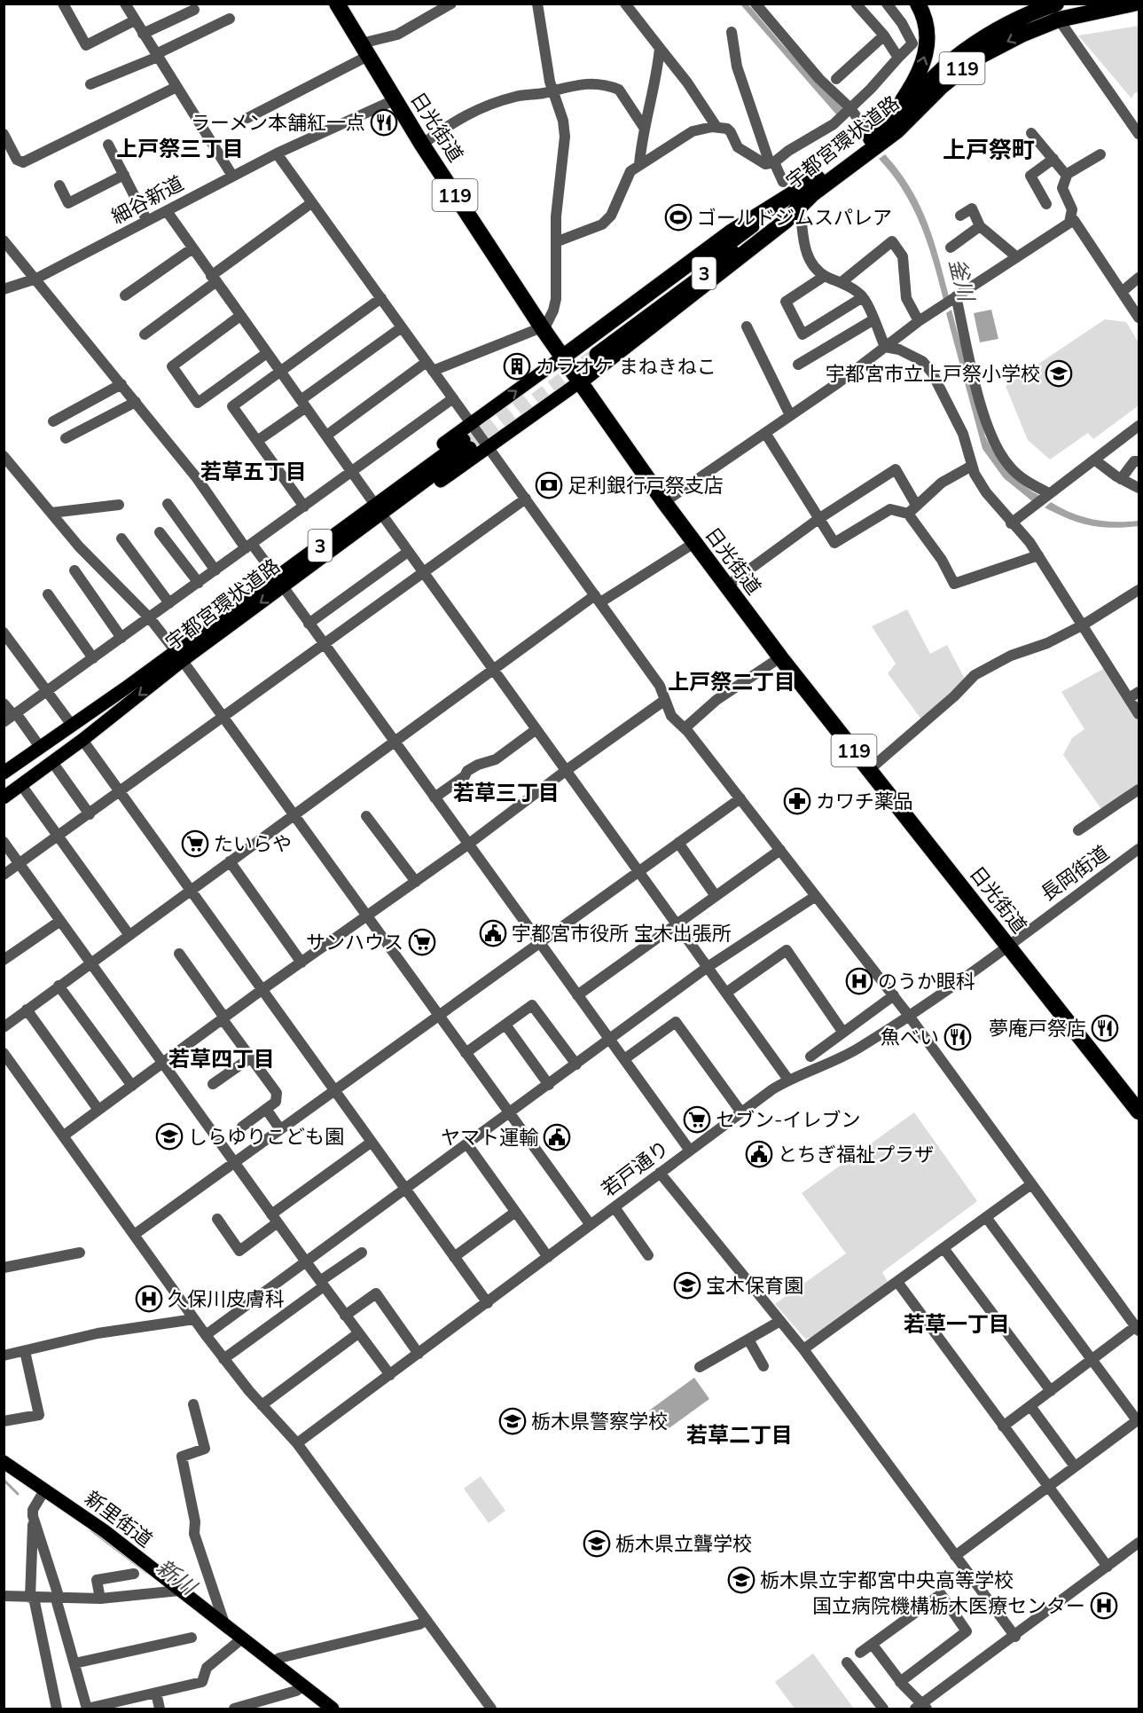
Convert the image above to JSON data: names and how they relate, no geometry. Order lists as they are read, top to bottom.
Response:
{
  "streets": {
    "highway": ["119", "日光街道", "宇都宮環状道路"],
    "main road": ["3", "新里街道"],
    "street": ["細谷新道", "長岡街道", "若戸通り"]
  },
  "crossings": [
    ["119", "日光街道"],
    ["119", "宇都宮環状道路"],
    ["119", "3"],
    ["日光街道", "細谷新道"],
    ["日光街道", "3"],
    ["日光街道", "長岡街道"],
    ["日光街道", "若戸通り"],
    ["宇都宮環状道路", "3"],
    ["長岡街道", "若戸通り"]
  ],
  "districts": [
    "上戸祭三丁目",
    "上戸祭町",
    "若草五丁目",
    "上戸祭二丁目",
    "若草三丁目",
    "若草四丁目",
    "若草一丁目",
    "若草二丁目"
  ],
  "water": ["釜川", "新川"],
  "places": {
    "restaurant": ["ラーメン本舗紅一点", "夢庵戸祭店", "魚べい"],
    "sports": ["ゴールドジムスパレア"],
    "building": ["カラオケ まねきねこ"],
    "school or university": [
      "宇都宮市立上戸祭小学校",
      "しらゆりこども園",
      "宝木保育園",
      "栃木県警察学校",
      "栃木県立聾学校",
      "栃木県立宇都宮中央高等学校"
    ],
    "bank": ["足利銀行戸祭支店"],
    "pharmacy": ["カワチ薬品"],
    "supermarket": ["たいらや", "サンハウス", "セブン-イレブン"],
    "public building": ["宇都宮市役所 宝木出張所", "ヤマト運輸", "とちぎ福祉プラザ"],
    "hospital": ["のうか眼科", "久保川皮膚科", "国立病院機構栃木医療センター"]
  }
}
